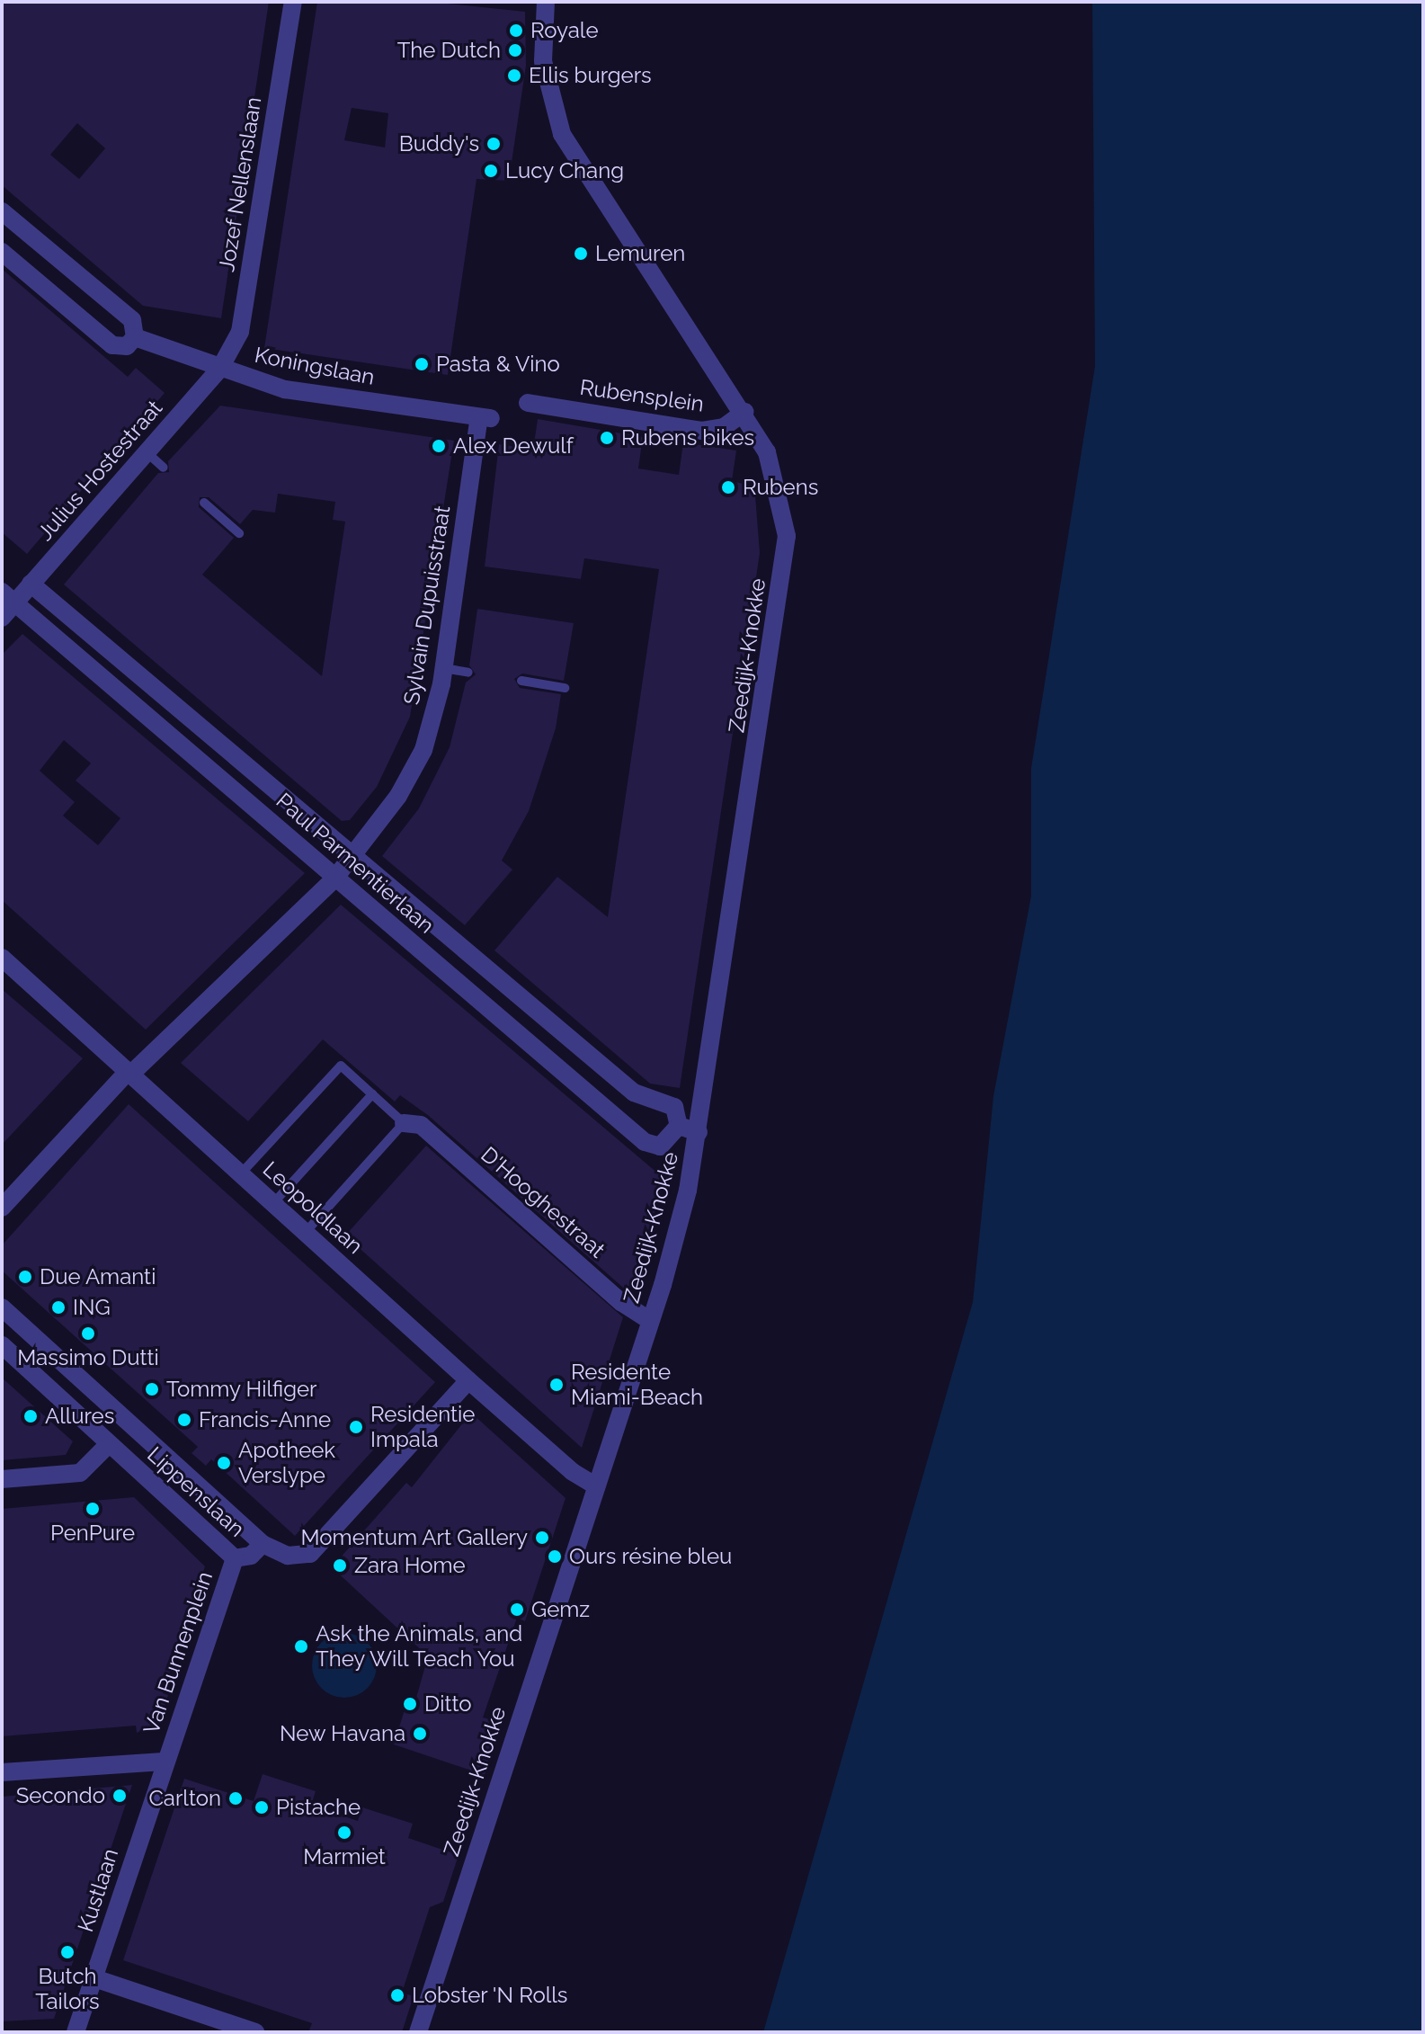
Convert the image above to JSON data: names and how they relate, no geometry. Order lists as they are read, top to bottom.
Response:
{
  "streets": {
    "street": [
      "Jozef Nellenslaan",
      "Koningslaan",
      "Rubensplein",
      "Julius Hostestraat",
      "Sylvain Dupuisstraat",
      "Zeedijk-Knokke",
      "Paul Parmentierlaan",
      "D'Hooghestraat",
      "Leopoldlaan",
      "Lippenslaan",
      "Van Bunnenplein",
      "Kustlaan"
    ]
  },
  "crossings": [
    ["Jozef Nellenslaan", "Koningslaan"],
    ["Jozef Nellenslaan", "Julius Hostestraat"],
    ["Koningslaan", "Julius Hostestraat"],
    ["Koningslaan", "Sylvain Dupuisstraat"],
    ["Rubensplein", "Zeedijk-Knokke"],
    ["Julius Hostestraat", "Paul Parmentierlaan"],
    ["Sylvain Dupuisstraat", "Paul Parmentierlaan"],
    ["Sylvain Dupuisstraat", "Leopoldlaan"],
    ["Zeedijk-Knokke", "D'Hooghestraat"],
    ["Zeedijk-Knokke", "Leopoldlaan"],
    ["Lippenslaan", "Van Bunnenplein"],
    ["Van Bunnenplein", "Kustlaan"]
  ],
  "places": [
    "Royale",
    "The Dutch",
    "Ellis burgers",
    "Buddy's",
    "Lucy Chang",
    "Lemuren",
    "Pasta & Vino",
    "Rubens bikes",
    "Alex Dewulf",
    "Rubens",
    "Due Amanti",
    "ING",
    "Massimo Dutti",
    "Residente Miami-Beach",
    "Tommy Hilfiger",
    "Allures",
    "Francis-Anne",
    "Residentie Impala",
    "Apotheek Verslype",
    "PenPure",
    "Momentum Art Gallery",
    "Ours résine bleu",
    "Zara Home",
    "Gemz",
    "Ask the Animals, and They Will Teach You",
    "Ditto",
    "New Havana",
    "Secondo",
    "Carlton",
    "Pistache",
    "Marmiet",
    "Butch Tailors",
    "Lobster 'N Rolls"
  ]
}
